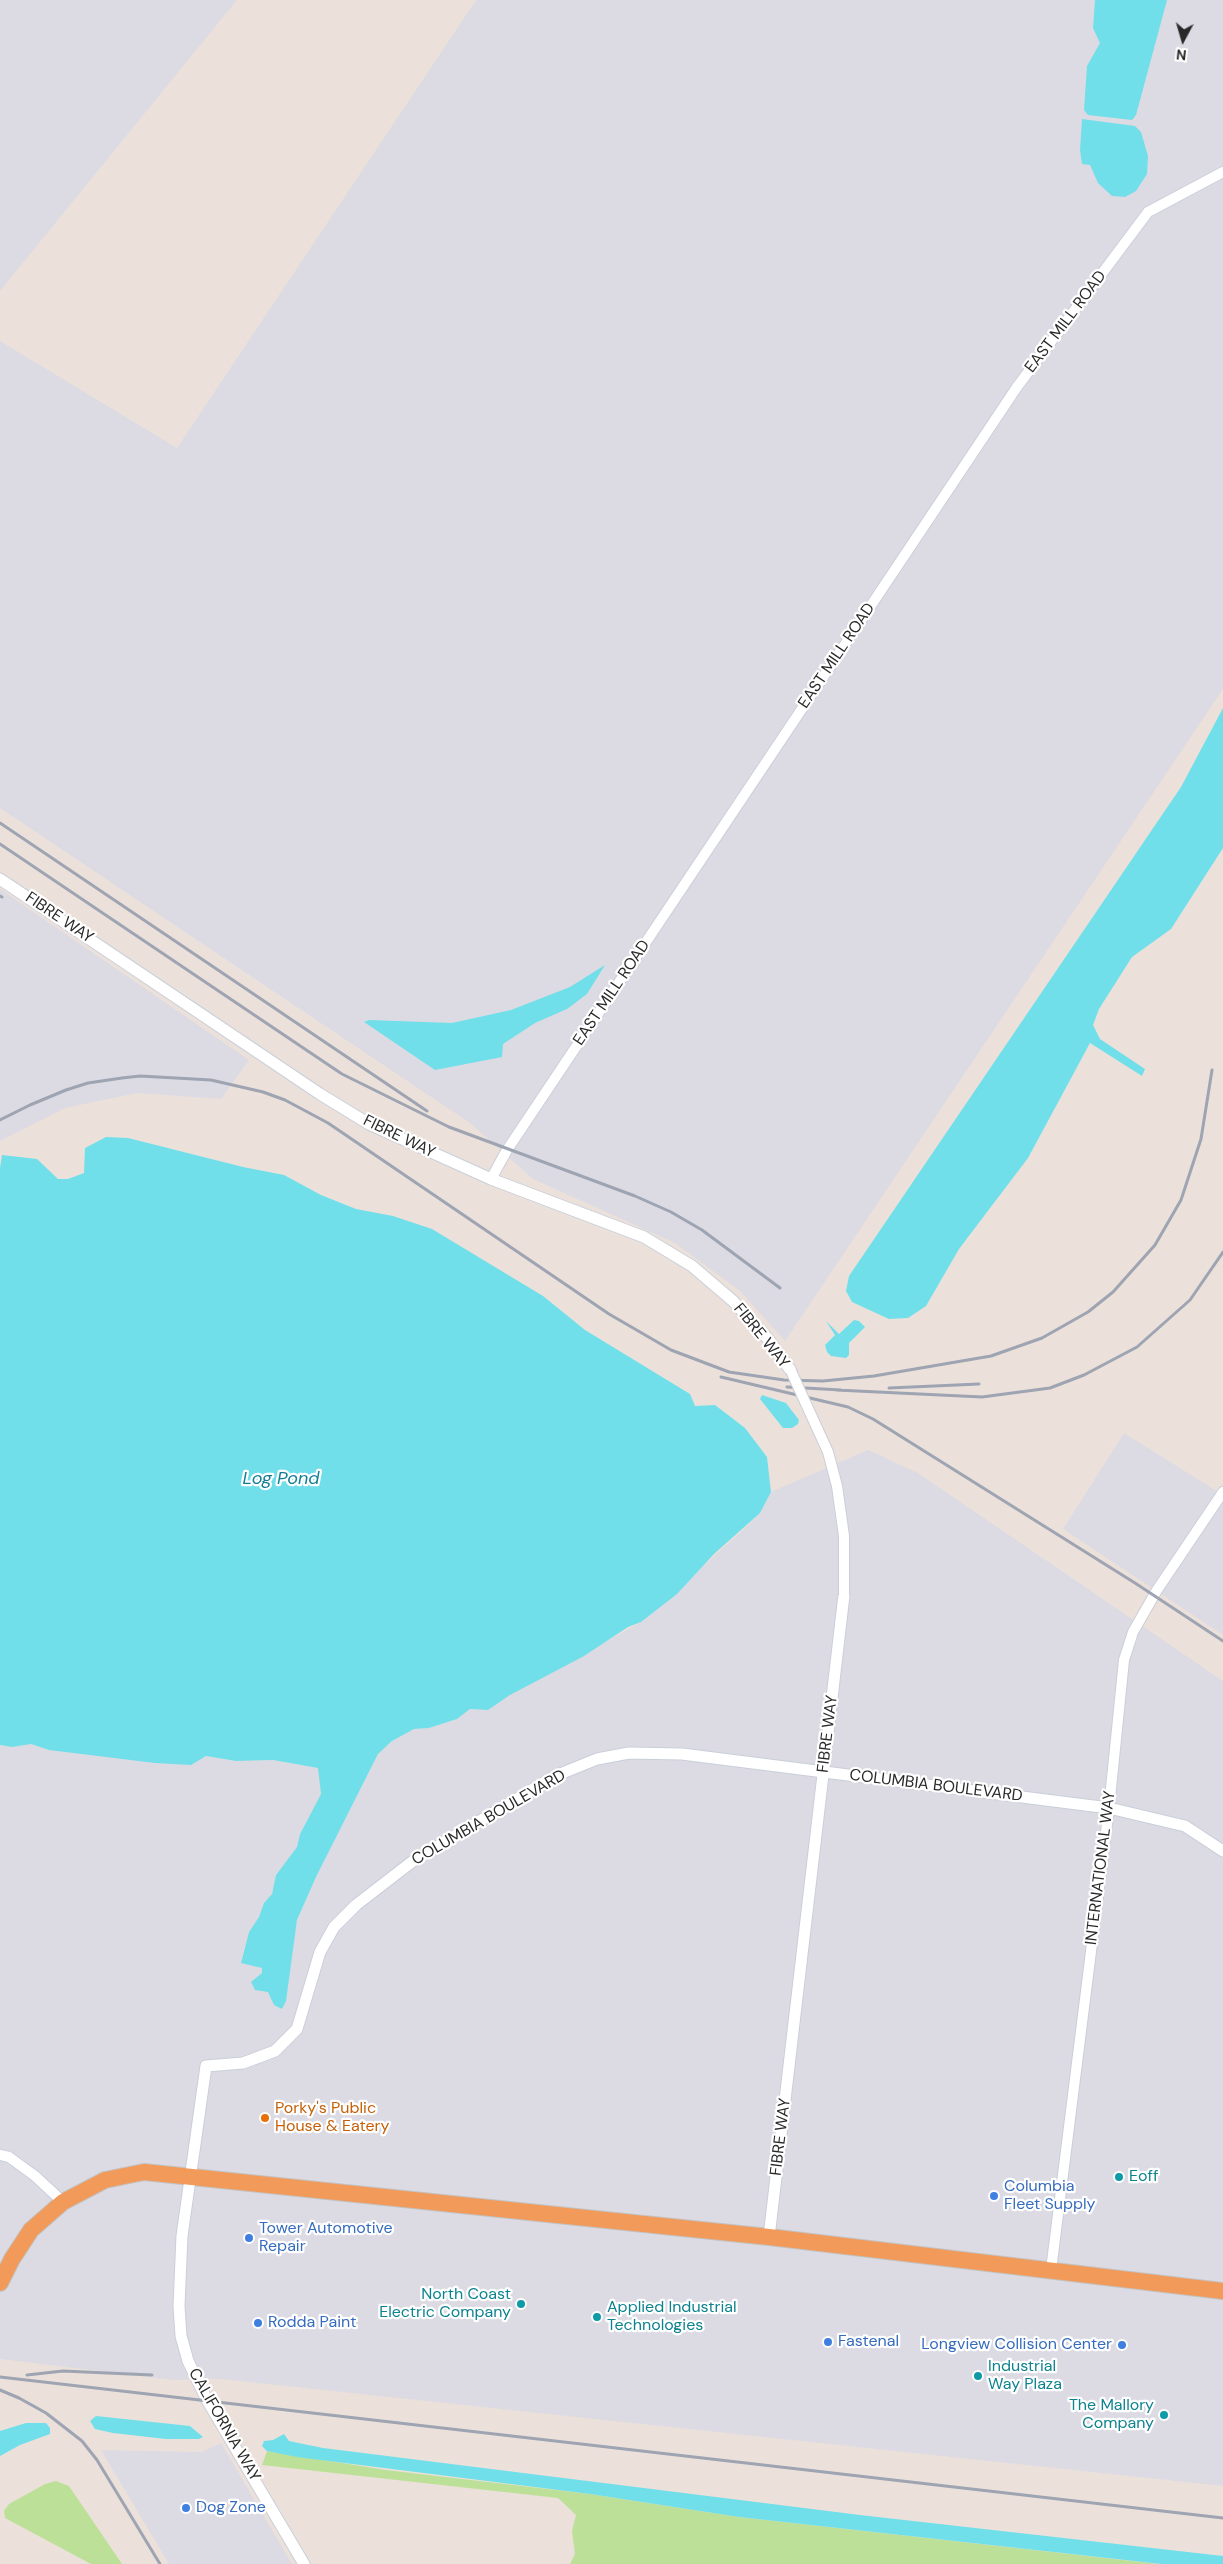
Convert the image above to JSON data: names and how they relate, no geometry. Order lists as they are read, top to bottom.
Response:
{
  "streets": {
    "street": [
      "EAST MILL ROAD",
      "FIBRE WAY",
      "COLUMBIA BOULEVARD",
      "INTERNATIONAL WAY",
      "CALIFORNIA WAY"
    ]
  },
  "crossings": [
    ["EAST MILL ROAD", "FIBRE WAY"],
    ["FIBRE WAY", "COLUMBIA BOULEVARD"],
    ["COLUMBIA BOULEVARD", "INTERNATIONAL WAY"],
    ["COLUMBIA BOULEVARD", "CALIFORNIA WAY"]
  ],
  "water": ["Log Pond"],
  "places": [
    "Porky's Public House & Eatery",
    "Eoff",
    "Columbia Fleet Supply",
    "Tower Automotive Repair",
    "North Coast Electric Company",
    "Applied Industrial Technologies",
    "Rodda Paint",
    "Fastenal",
    "Longview Collision Center",
    "Industrial Way Plaza",
    "The Mallory Company",
    "Dog Zone"
  ],
  "north": "bottom"
}
